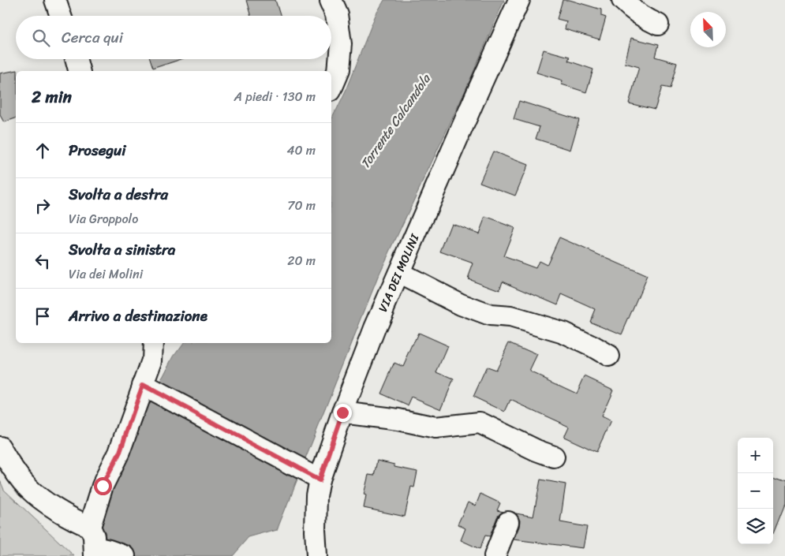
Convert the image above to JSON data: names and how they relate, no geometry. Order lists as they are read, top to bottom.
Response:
{
  "streets": {
    "street": ["VIA DEI MOLINI"]
  },
  "water": ["Torrente Calcandola"],
  "north": "top left",
  "page": {
    "search": "Cerca qui",
    "heading": ["2 min", "A piedi · 130 m"],
    "list": [
      ["Prosegui", "40 m"],
      ["Svolta a destra", "Via Groppolo", "70 m"],
      ["Svolta a sinistra", "Via dei Molini", "20 m"],
      "Arrivo a destinazione"
    ],
    "map_buttons": ["+", "−"]
  }
}
